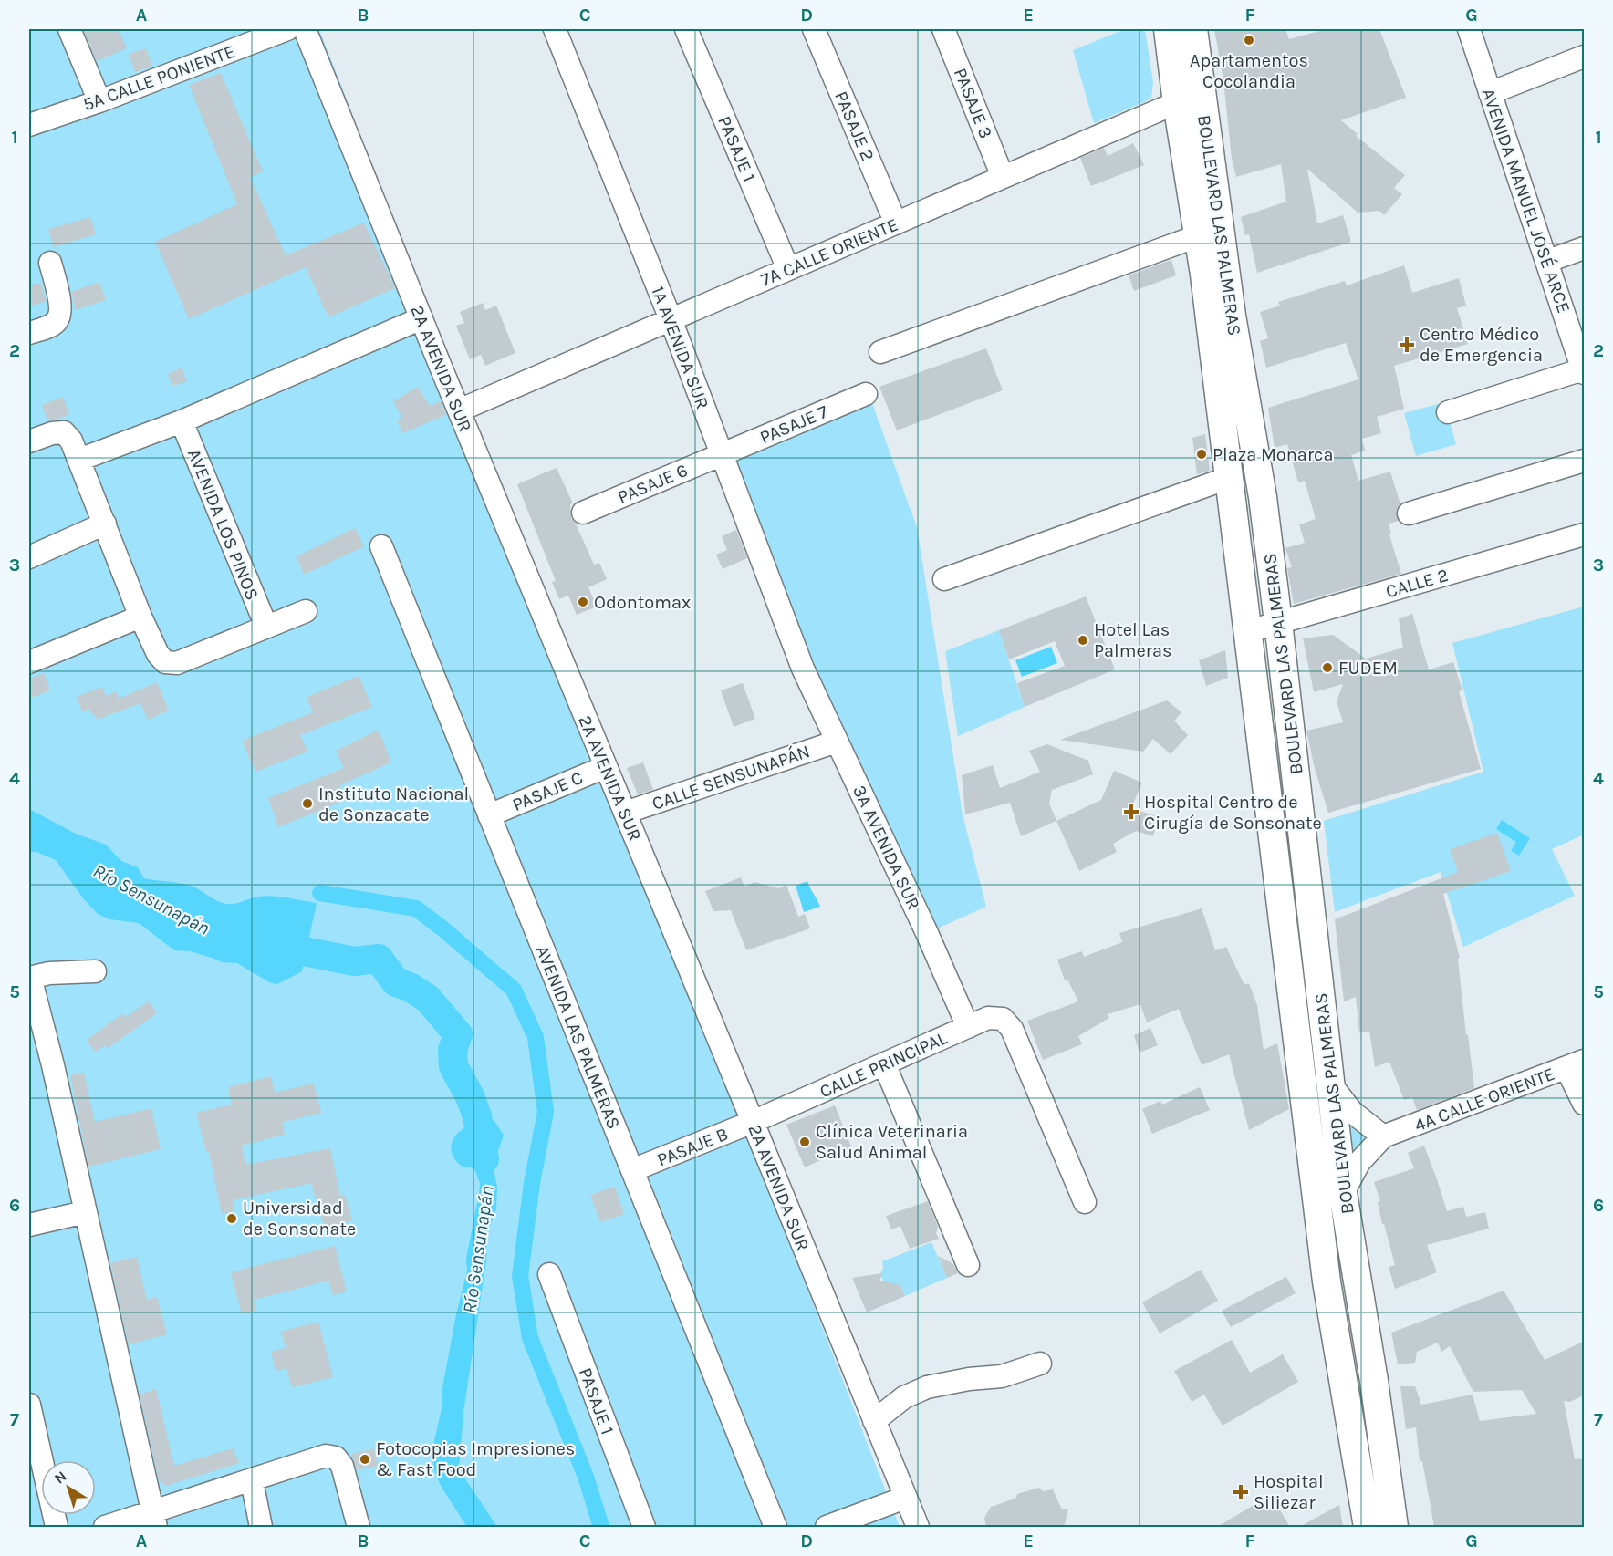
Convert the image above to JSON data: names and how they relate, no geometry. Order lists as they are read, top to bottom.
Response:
{
  "streets": {
    "main road": ["BOULEVARD LAS PALMERAS"],
    "street": [
      "5A CALLE PONIENTE",
      "PASAJE 3",
      "PASAJE 2",
      "PASAJE 1",
      "AVENIDA MANUEL JOSÉ ARCE",
      "7A CALLE ORIENTE",
      "1A AVENIDA SUR",
      "2A AVENIDA SUR",
      "PASAJE 7",
      "PASAJE 6",
      "AVENIDA LOS PINOS",
      "CALLE 2",
      "CALLE SENSUNAPÁN",
      "PASAJE C",
      "3A AVENIDA SUR",
      "AVENIDA LAS PALMERAS",
      "CALLE PRINCIPAL",
      "4A CALLE ORIENTE",
      "PASAJE B"
    ]
  },
  "crossings": [
    ["PASAJE 3", "7A CALLE ORIENTE"],
    ["PASAJE 2", "7A CALLE ORIENTE"],
    ["PASAJE 1", "7A CALLE ORIENTE"],
    ["BOULEVARD LAS PALMERAS", "7A CALLE ORIENTE"],
    ["BOULEVARD LAS PALMERAS", "CALLE 2"],
    ["7A CALLE ORIENTE", "1A AVENIDA SUR"],
    ["7A CALLE ORIENTE", "2A AVENIDA SUR"],
    ["1A AVENIDA SUR", "PASAJE 7"],
    ["1A AVENIDA SUR", "PASAJE 6"],
    ["1A AVENIDA SUR", "3A AVENIDA SUR"],
    ["2A AVENIDA SUR", "CALLE SENSUNAPÁN"],
    ["2A AVENIDA SUR", "PASAJE C"],
    ["2A AVENIDA SUR", "CALLE PRINCIPAL"],
    ["2A AVENIDA SUR", "PASAJE B"],
    ["PASAJE 7", "PASAJE 6"],
    ["CALLE SENSUNAPÁN", "3A AVENIDA SUR"],
    ["PASAJE C", "AVENIDA LAS PALMERAS"],
    ["3A AVENIDA SUR", "CALLE PRINCIPAL"],
    ["AVENIDA LAS PALMERAS", "PASAJE B"],
    ["CALLE PRINCIPAL", "PASAJE B"]
  ],
  "water": ["Río Sensunapán"],
  "places": {
    "other": [
      "Apartamentos Cocolandia",
      "Plaza Monarca",
      "Odontomax",
      "Hotel Las Palmeras",
      "FUDEM",
      "Instituto Nacional de Sonzacate",
      "Clínica Veterinaria Salud Animal",
      "Universidad de Sonsonate",
      "Fotocopias Impresiones & Fast Food"
    ],
    "health": ["Centro Médico de Emergencia", "Hospital Centro de Cirugía de Sonsonate", "Hospital Siliezar"]
  },
  "north": "top left",
  "grid": {
    "columns": [
      "A",
      "B",
      "C",
      "D",
      "E",
      "F",
      "G"
    ],
    "rows": [
      "1",
      "2",
      "3",
      "4",
      "5",
      "6",
      "7"
    ]
  }
}
